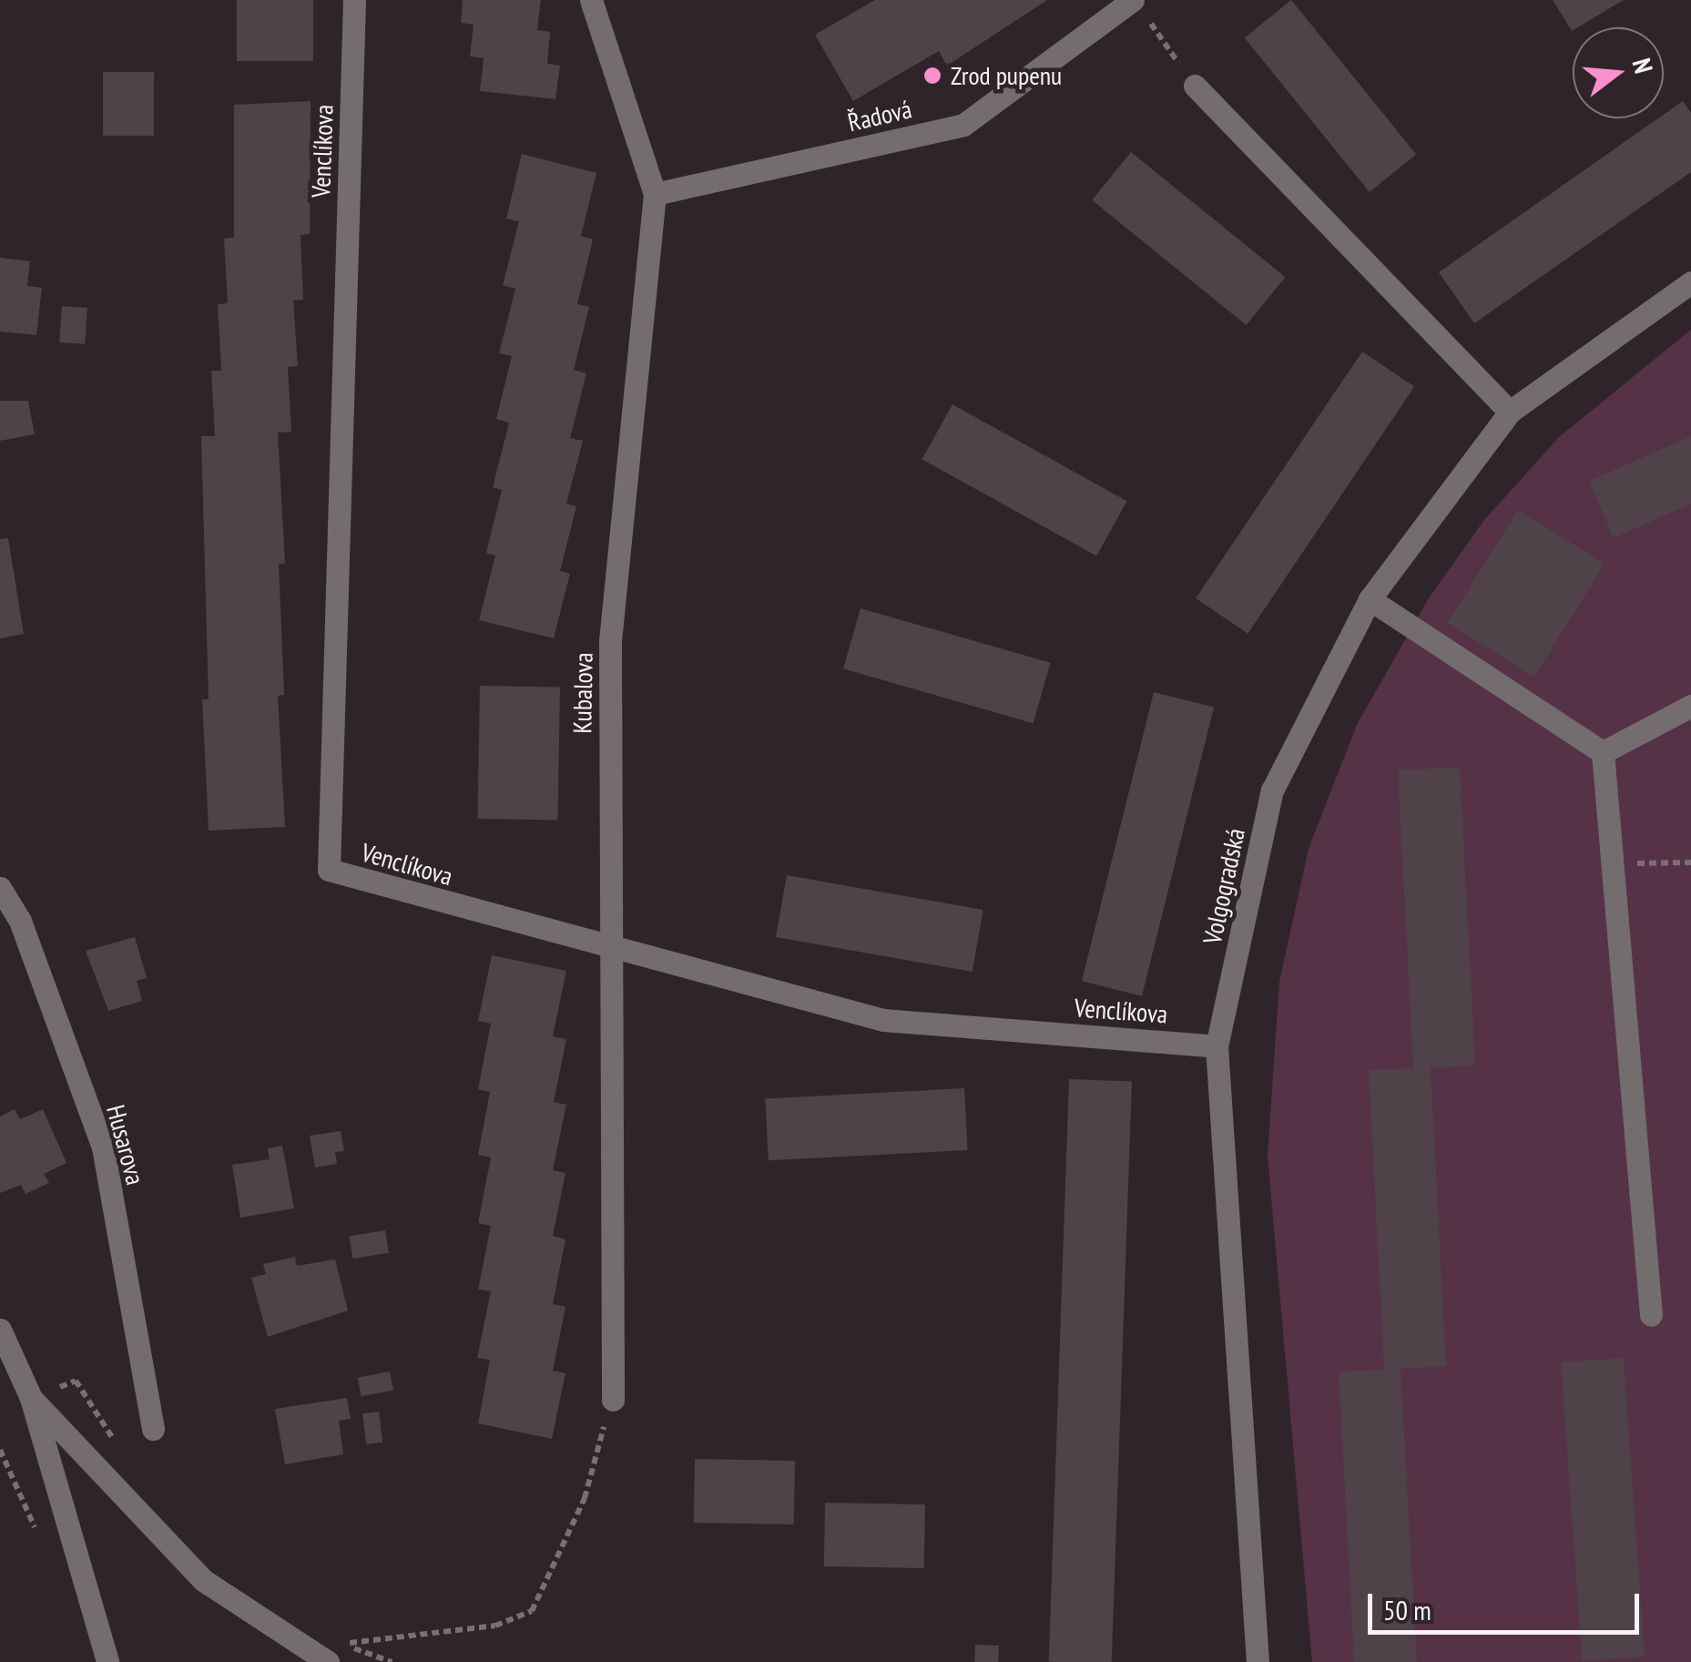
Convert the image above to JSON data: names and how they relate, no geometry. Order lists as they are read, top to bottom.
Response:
{
  "streets": {
    "street": [
      "Řadová",
      "Venclíkova",
      "Kubalova",
      "Volgogradská",
      "Husarova"
    ]
  },
  "crossings": [
    ["Řadová", "Kubalova"],
    ["Venclíkova", "Kubalova"],
    ["Venclíkova", "Volgogradská"]
  ],
  "places": ["Zrod pupenu"],
  "scale_bar": "50 m",
  "north": "right"
}
